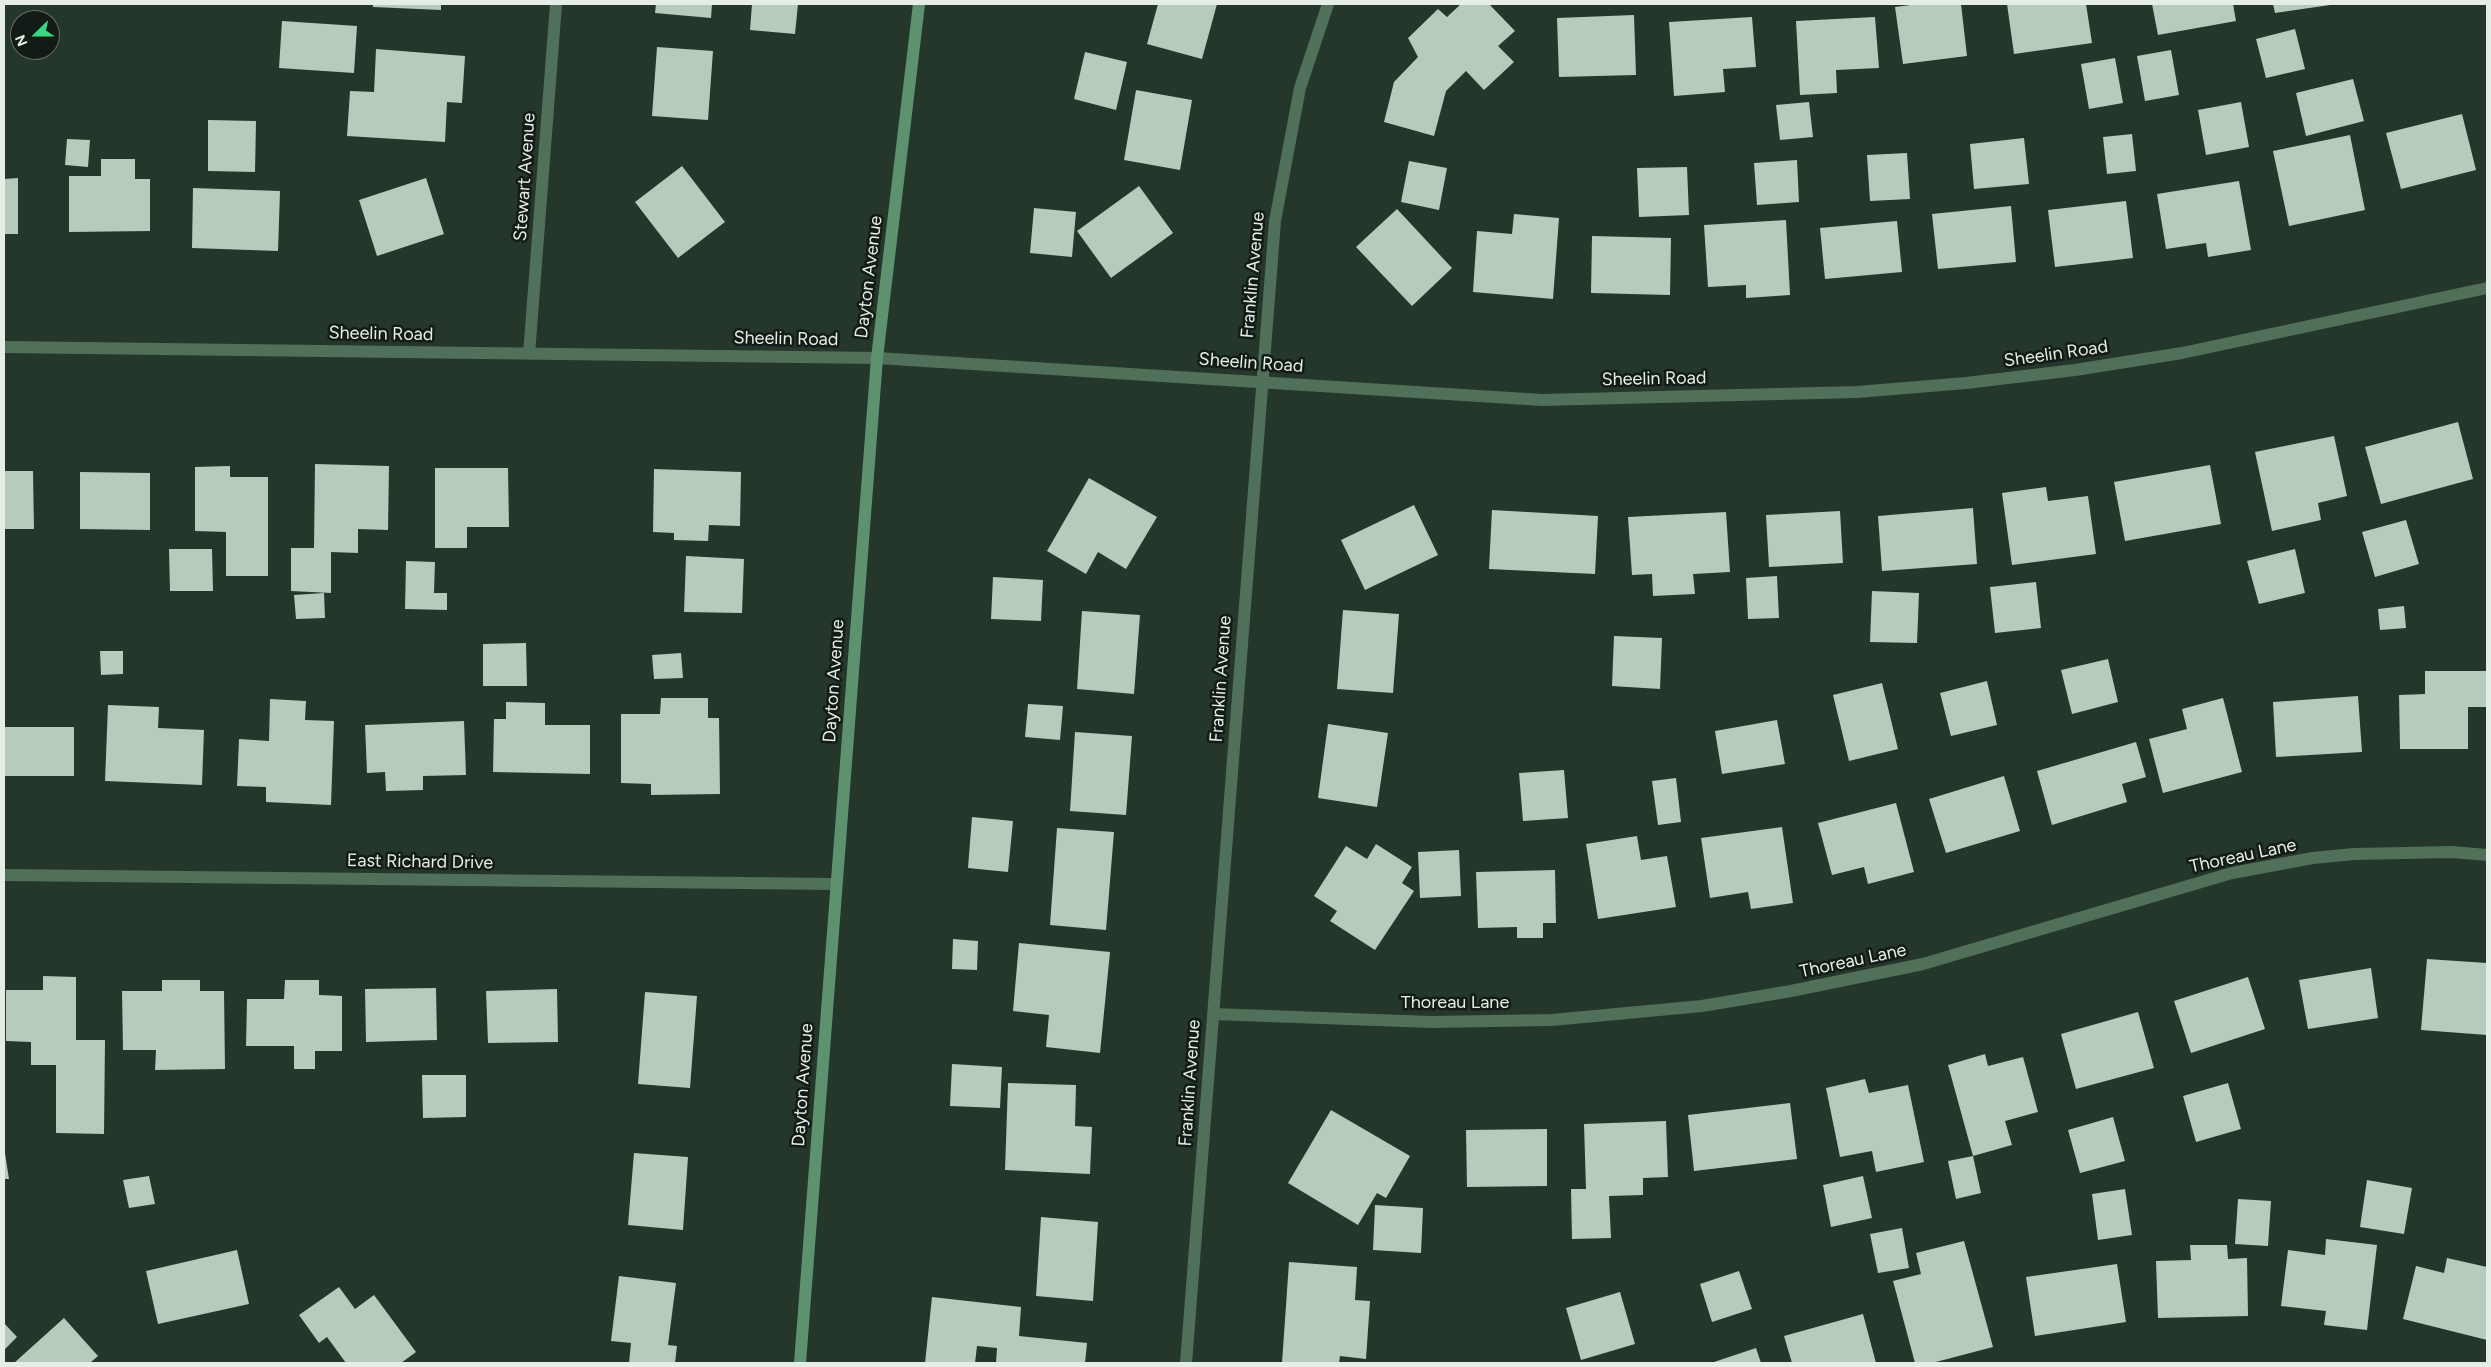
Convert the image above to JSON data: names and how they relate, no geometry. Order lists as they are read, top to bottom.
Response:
{
  "streets": {
    "main road": ["Dayton Avenue"],
    "street": [
      "Stewart Avenue",
      "Franklin Avenue",
      "Sheelin Road",
      "Thoreau Lane",
      "East Richard Drive"
    ]
  },
  "crossings": [
    ["Stewart Avenue", "Sheelin Road"],
    ["Franklin Avenue", "Sheelin Road"],
    ["Franklin Avenue", "Thoreau Lane"],
    ["Dayton Avenue", "Sheelin Road"],
    ["Dayton Avenue", "East Richard Drive"]
  ],
  "north": "left"
}
